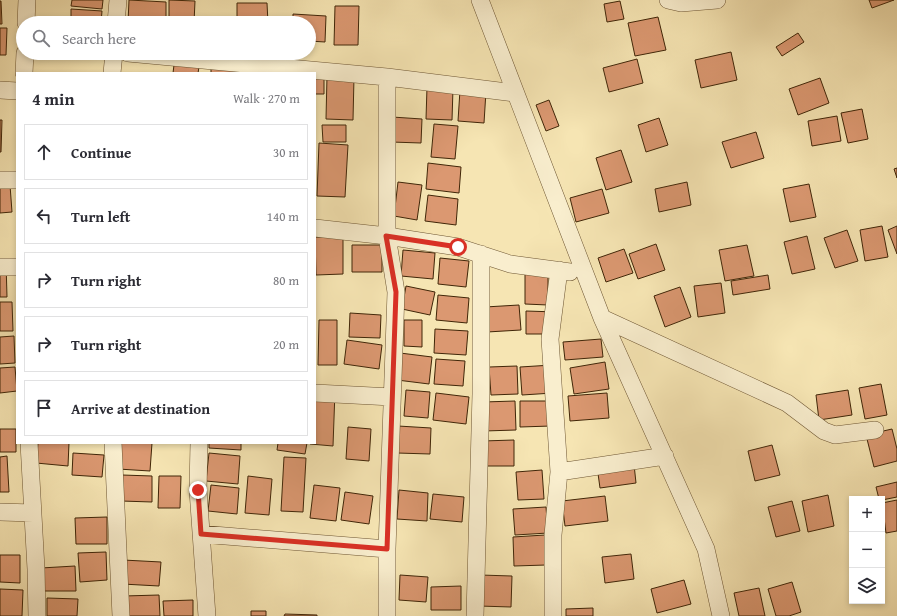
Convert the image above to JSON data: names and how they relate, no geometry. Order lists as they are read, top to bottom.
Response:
{
  "page": {
    "search": "Search here",
    "heading": ["4 min", "Walk · 270 m"],
    "list": [
      ["Continue", "30 m"],
      ["Turn left", "140 m"],
      ["Turn right", "80 m"],
      ["Turn right", "20 m"],
      "Arrive at destination"
    ],
    "map_buttons": ["+", "−"]
  }
}
